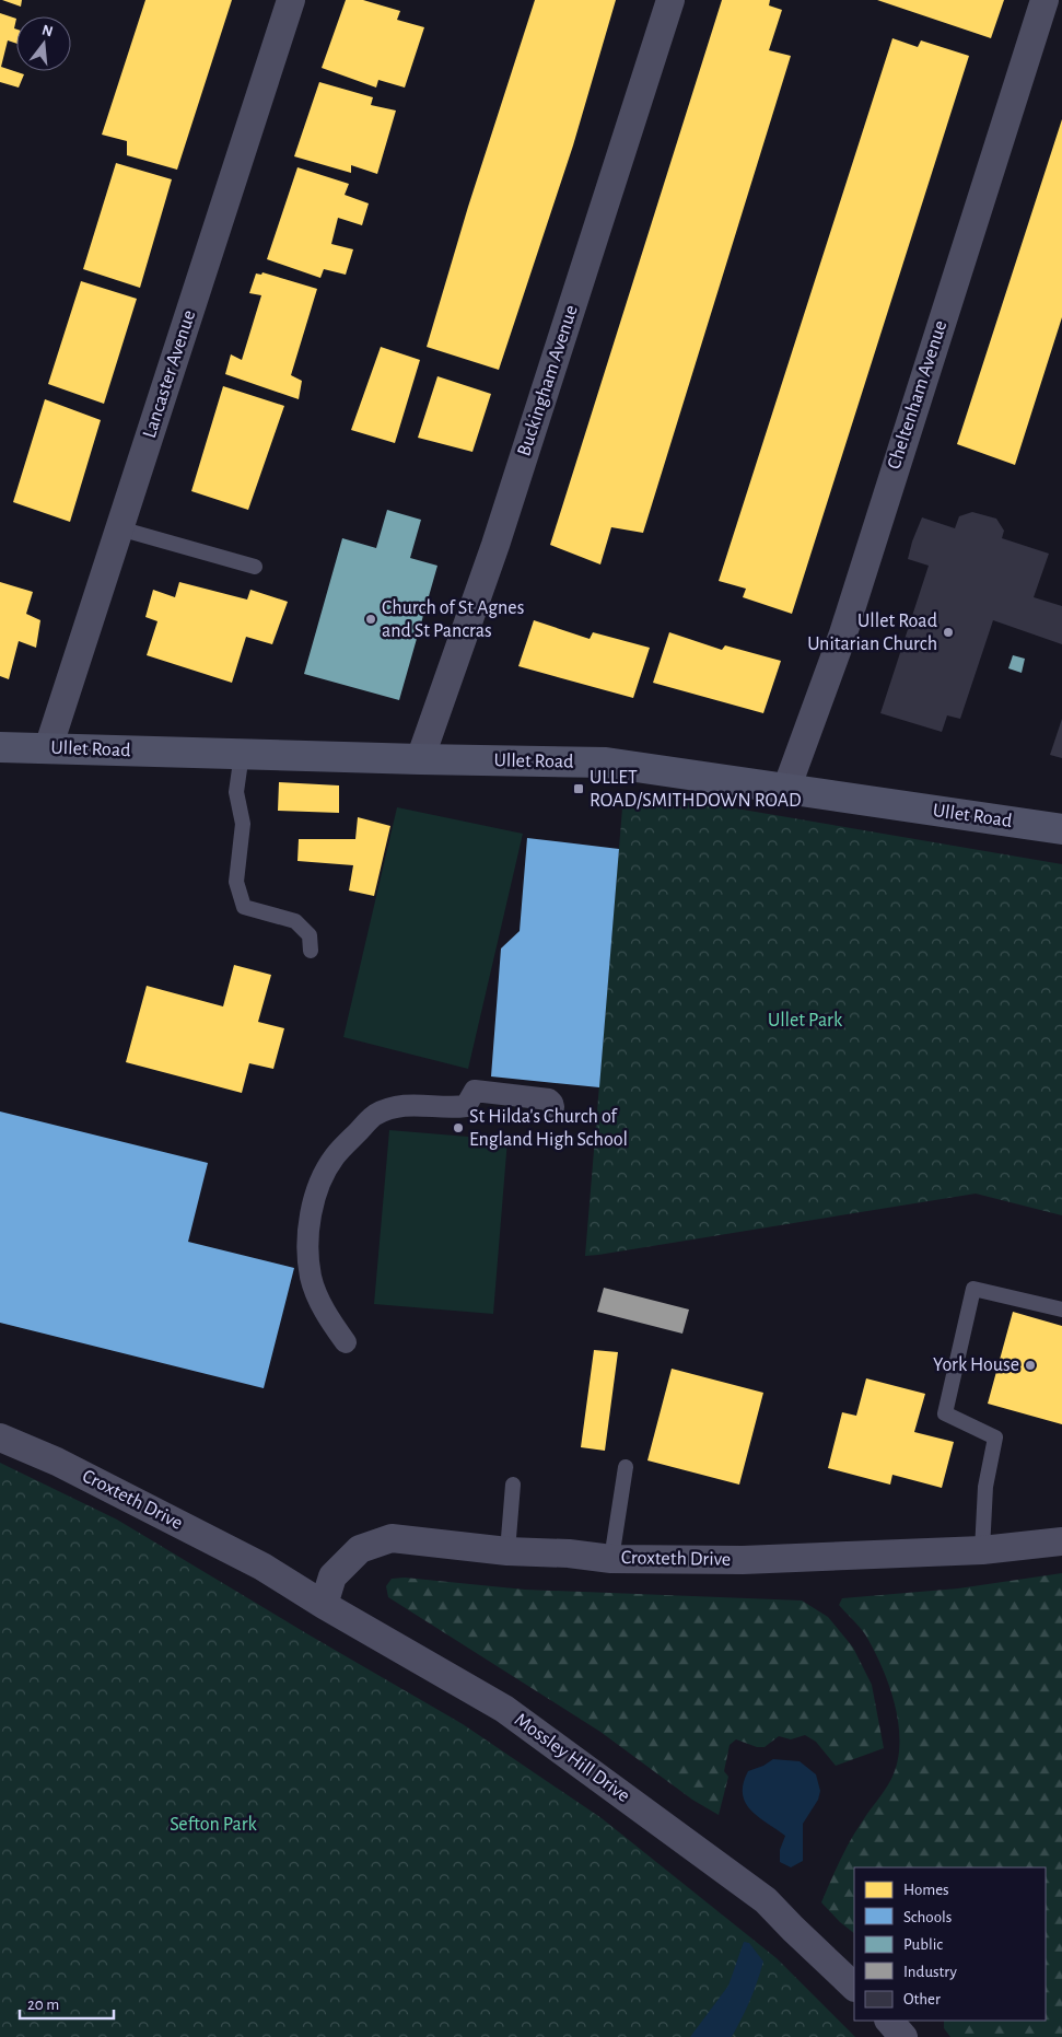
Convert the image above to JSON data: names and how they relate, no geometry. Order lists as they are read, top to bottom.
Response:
{
  "streets": {
    "main road": ["Ullet Road"],
    "street": [
      "Lancaster Avenue",
      "Buckingham Avenue",
      "Cheltenham Avenue",
      "Croxteth Drive",
      "Mossley Hill Drive"
    ]
  },
  "crossings": [
    ["Lancaster Avenue", "Ullet Road"],
    ["Buckingham Avenue", "Ullet Road"],
    ["Cheltenham Avenue", "Ullet Road"],
    ["Croxteth Drive", "Mossley Hill Drive"]
  ],
  "parks": ["Ullet Park", "Sefton Park"],
  "places": {
    "other": [
      "Church of St Agnes and St Pancras",
      "Ullet Road Unitarian Church",
      "St Hilda's Church of England High School",
      "York House"
    ],
    "transit": ["ULLET ROAD/SMITHDOWN ROAD"]
  },
  "legend": [
    "Homes",
    "Schools",
    "Public",
    "Industry",
    "Other"
  ],
  "scale_bar": "20 m",
  "north": "top"
}
